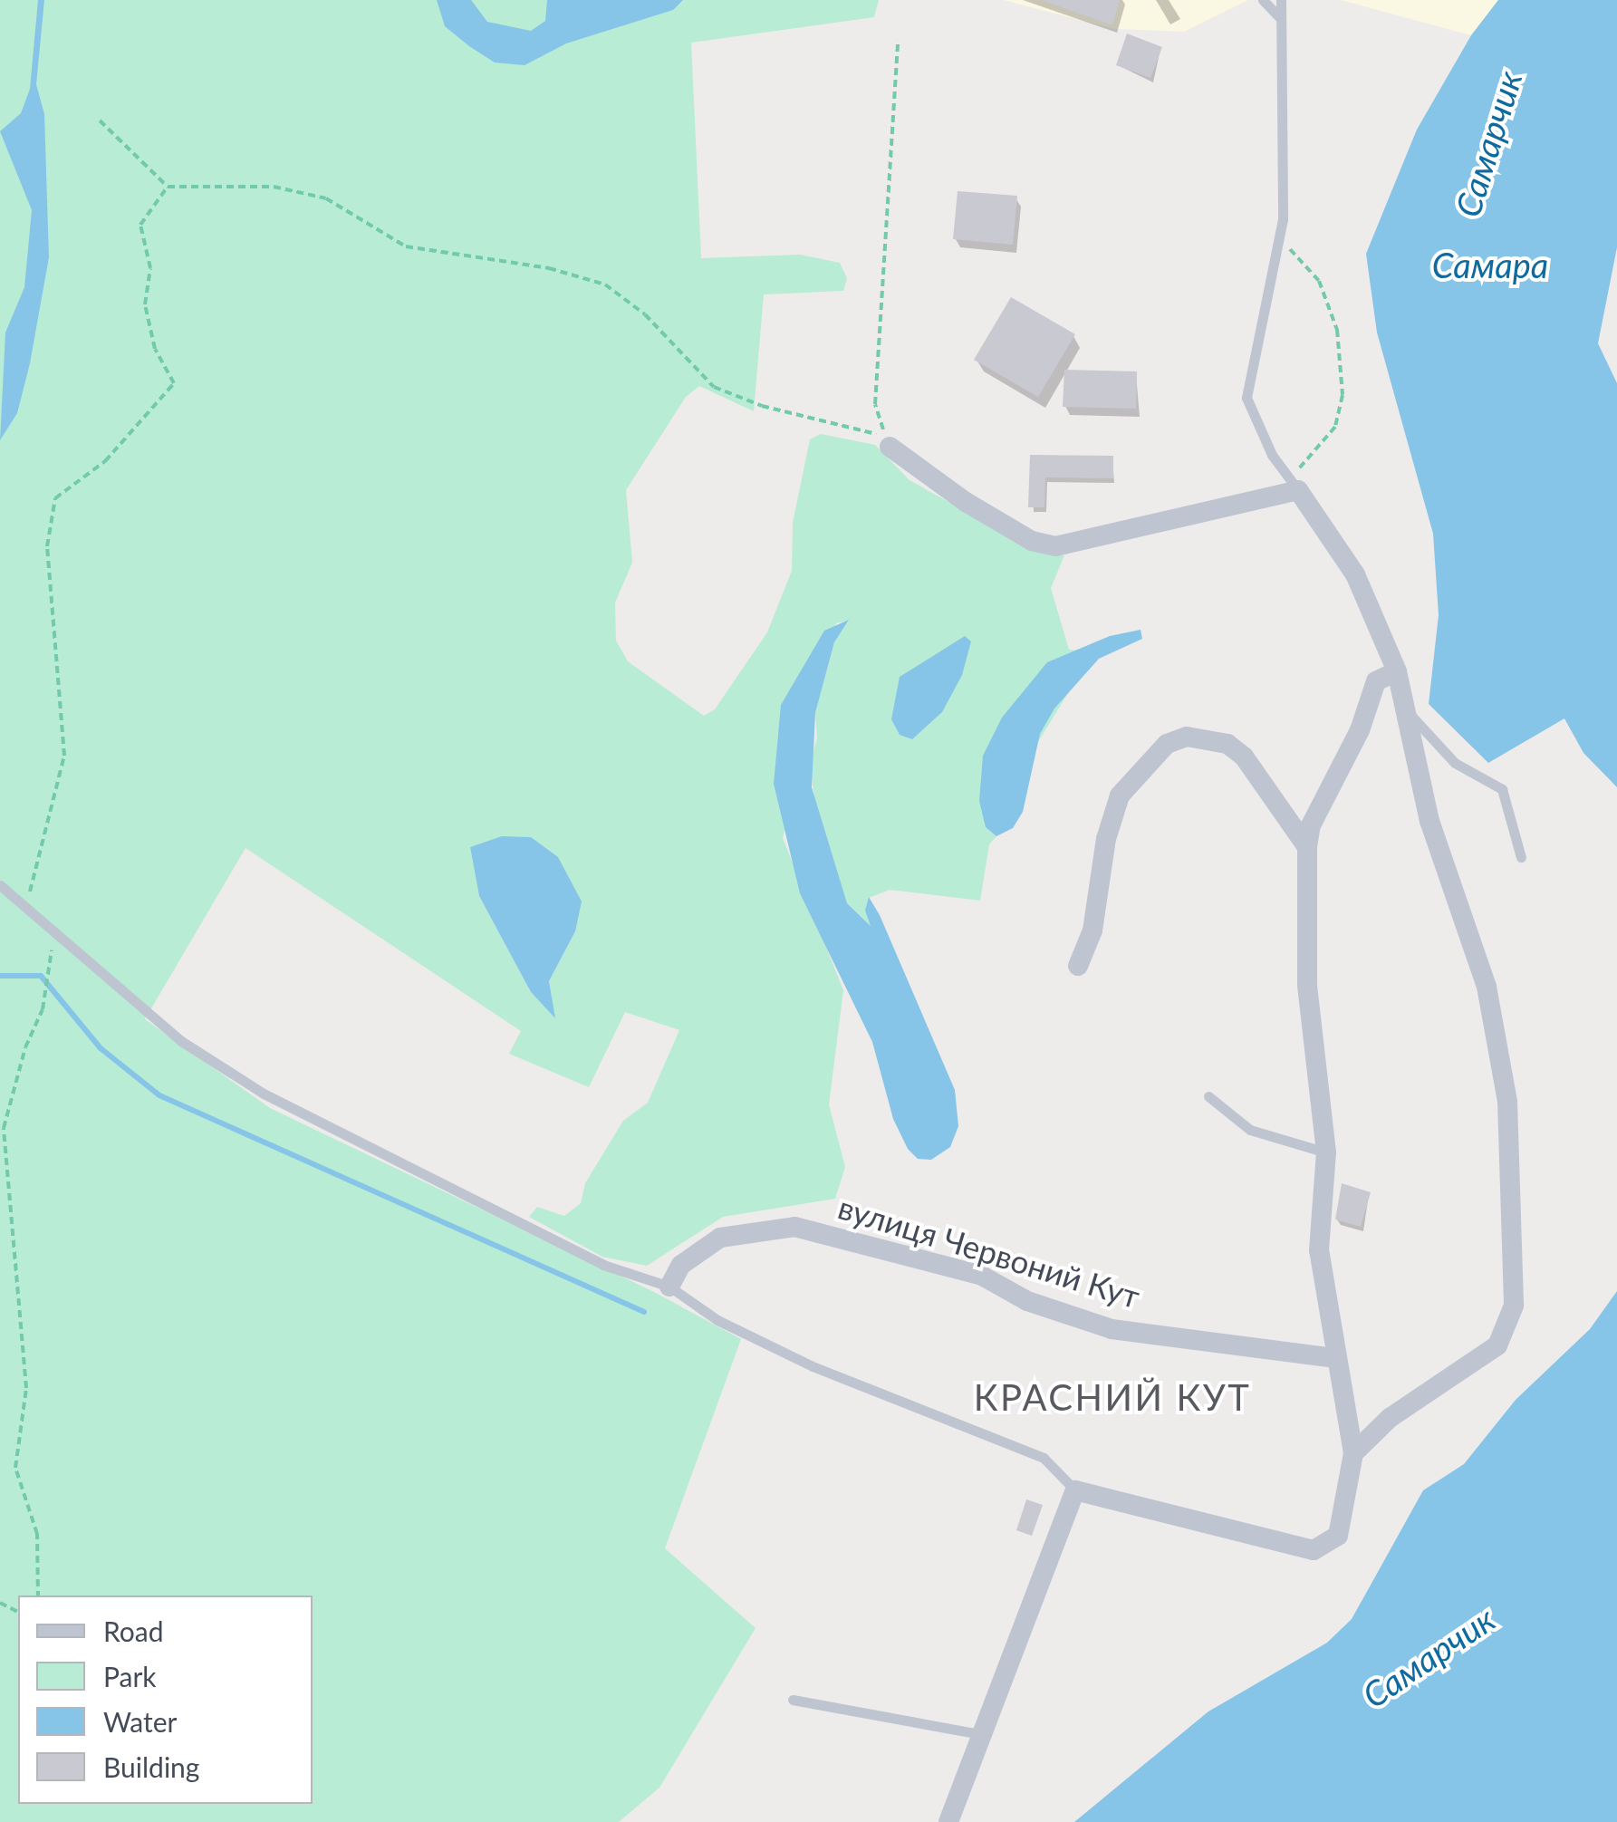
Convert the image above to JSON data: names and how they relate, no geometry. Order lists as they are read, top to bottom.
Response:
{
  "streets": {
    "street": ["вулиця Червоний Кут"]
  },
  "districts": ["КРАСНИЙ КУТ"],
  "water": ["Самарчик", "Самара"],
  "legend": [
    "Road",
    "Park",
    "Water",
    "Building"
  ]
}
